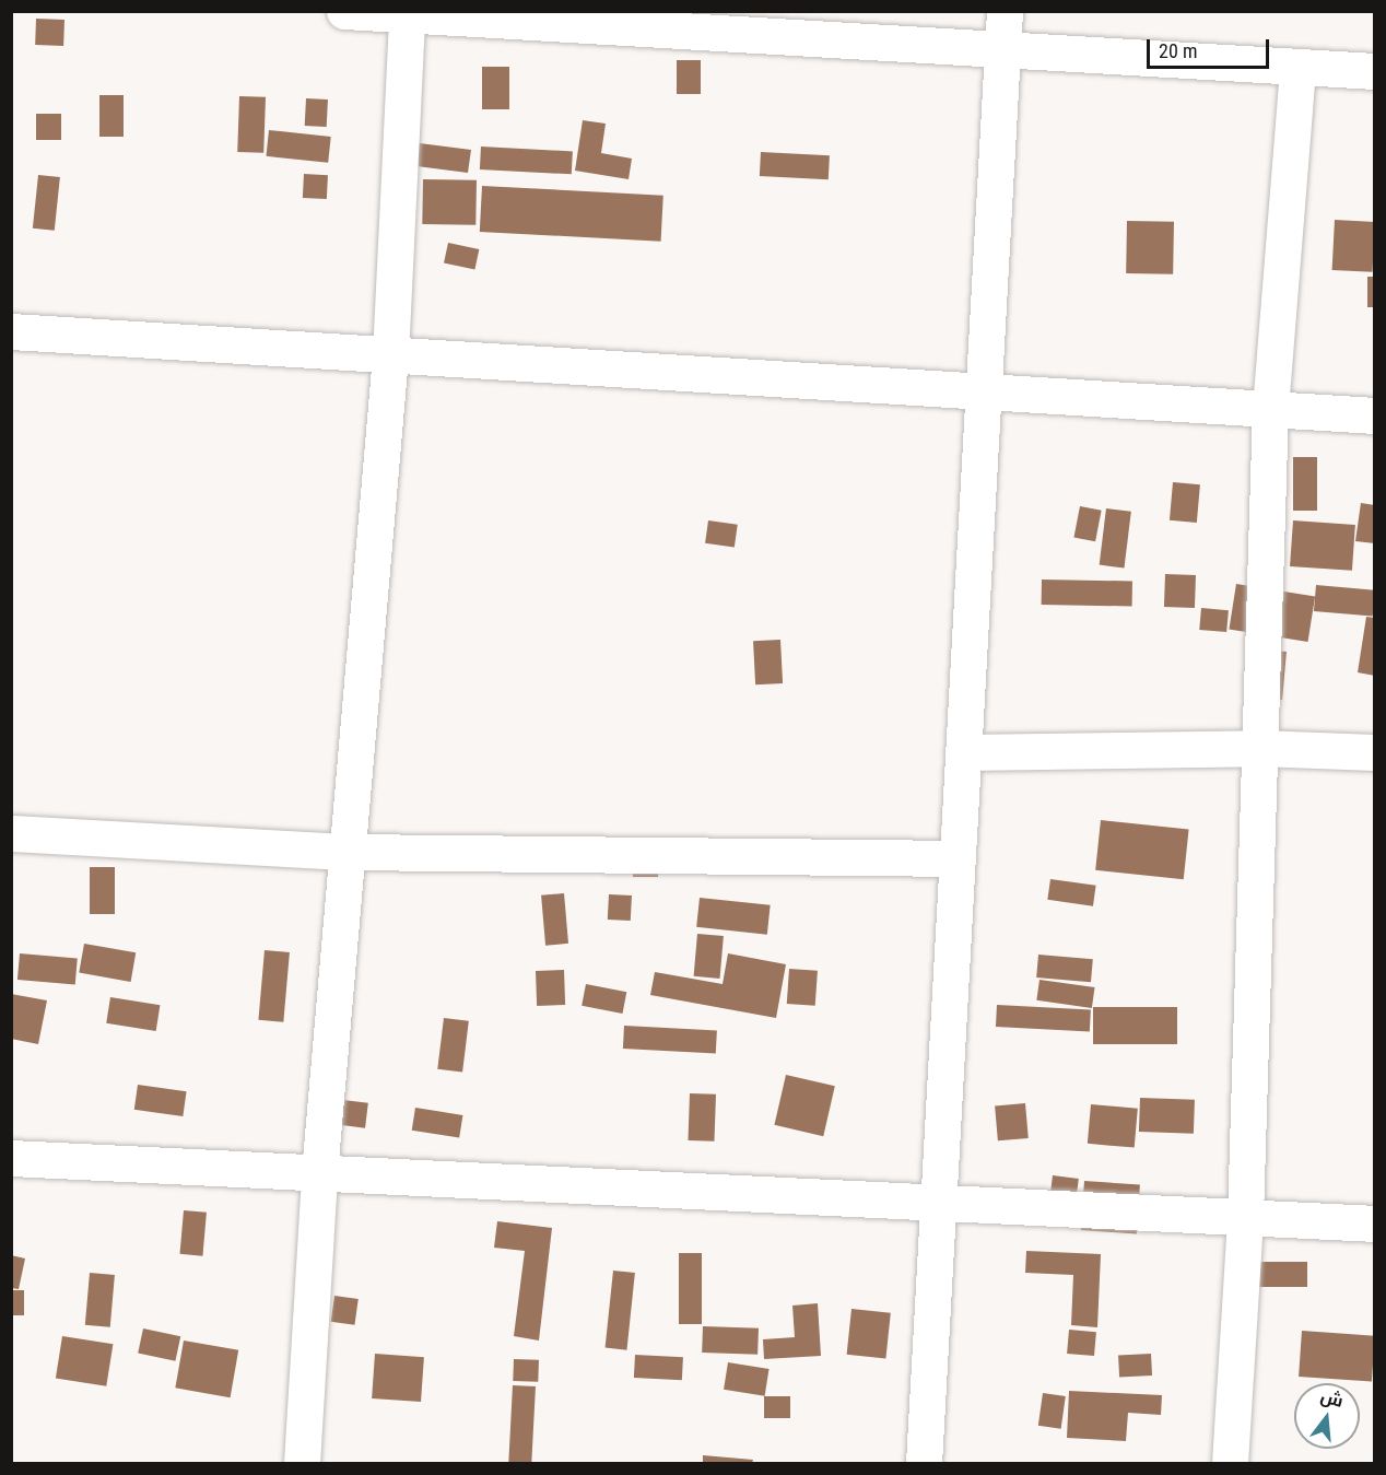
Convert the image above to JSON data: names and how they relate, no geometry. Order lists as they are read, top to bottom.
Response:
{
  "scale_bar": "20 m",
  "north": "top"
}
